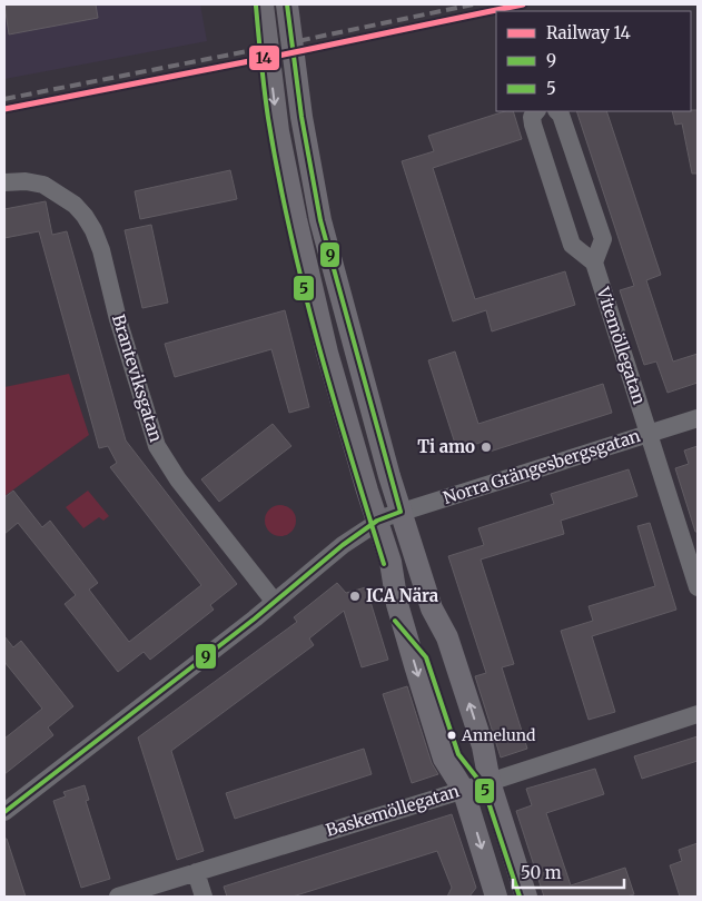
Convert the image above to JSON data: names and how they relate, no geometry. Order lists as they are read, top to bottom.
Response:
{
  "streets": {
    "street": [
      "Vitemöllegatan",
      "Branteviksgatan",
      "Norra Grängesbergsgatan",
      "Baskemöllegatan"
    ]
  },
  "crossings": [
    ["Vitemöllegatan", "Norra Grängesbergsgatan"],
    ["Branteviksgatan", "Norra Grängesbergsgatan"]
  ],
  "places": ["Ti amo", "ICA Nära", "Annelund"],
  "lines": ["rail line 14", "transit line 9", "transit line 5"],
  "legend": ["Railway 14", "9", "5"],
  "scale_bar": "50 m"
}
